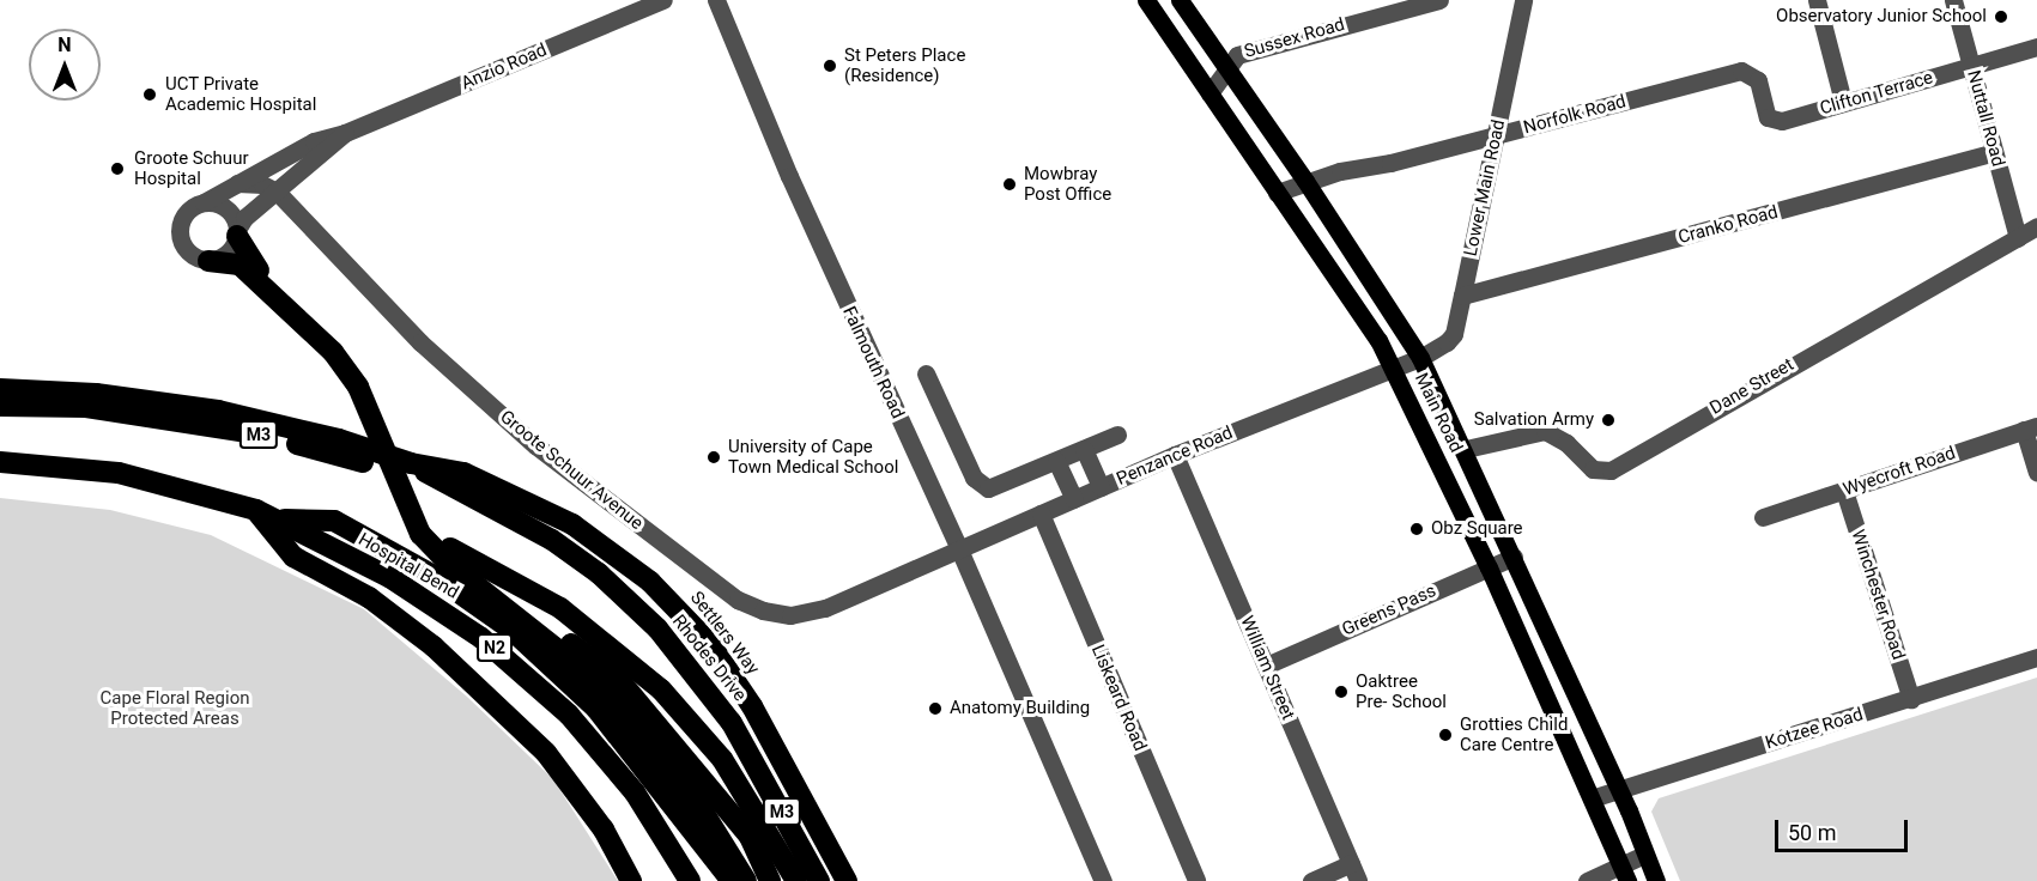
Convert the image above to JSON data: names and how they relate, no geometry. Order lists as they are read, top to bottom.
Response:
{
  "streets": {
    "highway": [
      "M3",
      "Hospital Bend",
      "Settlers Way",
      "N2",
      "Rhodes Drive"
    ],
    "main road": ["Main Road"],
    "street": [
      "Sussex Road",
      "Anzio Road",
      "Clifton Terrace",
      "Norfolk Road",
      "Nuttall Road",
      "Lower Main Road",
      "Cranko Road",
      "Falmouth Road",
      "Dane Street",
      "Penzance Road",
      "Groote Schuur Avenue",
      "Wyecroft Road",
      "Winchester Road",
      "Greens Pass",
      "William Street",
      "Liskeard Road",
      "Kotzee Road"
    ]
  },
  "crossings": [
    ["Sussex Road", "Main Road"],
    ["Anzio Road", "Groote Schuur Avenue"],
    ["Clifton Terrace", "Norfolk Road"],
    ["Clifton Terrace", "Nuttall Road"],
    ["Norfolk Road", "Lower Main Road"],
    ["Norfolk Road", "Main Road"],
    ["Nuttall Road", "Cranko Road"],
    ["Nuttall Road", "Dane Street"],
    ["Lower Main Road", "Cranko Road"],
    ["Lower Main Road", "Main Road"],
    ["Lower Main Road", "Penzance Road"],
    ["Falmouth Road", "Penzance Road"],
    ["Falmouth Road", "Groote Schuur Avenue"],
    ["Dane Street", "Main Road"],
    ["Main Road", "Penzance Road"],
    ["Main Road", "Greens Pass"],
    ["Main Road", "Kotzee Road"],
    ["M3", "Rhodes Drive"],
    ["Penzance Road", "Groote Schuur Avenue"],
    ["Penzance Road", "William Street"],
    ["Penzance Road", "Liskeard Road"],
    ["Wyecroft Road", "Winchester Road"],
    ["Winchester Road", "Kotzee Road"],
    ["Greens Pass", "William Street"]
  ],
  "parks": ["Cape Floral Region Protected Areas"],
  "places": [
    "Observatory Junior School",
    "St Peters Place (Residence)",
    "UCT Private Academic Hospital",
    "Groote Schuur Hospital",
    "Mowbray Post Office",
    "Salvation Army",
    "University of Cape Town Medical School",
    "Obz Square",
    "Oaktree Pre- School",
    "Anatomy Building",
    "Grotties Child Care Centre"
  ],
  "scale_bar": "50 m",
  "north": "top"
}
